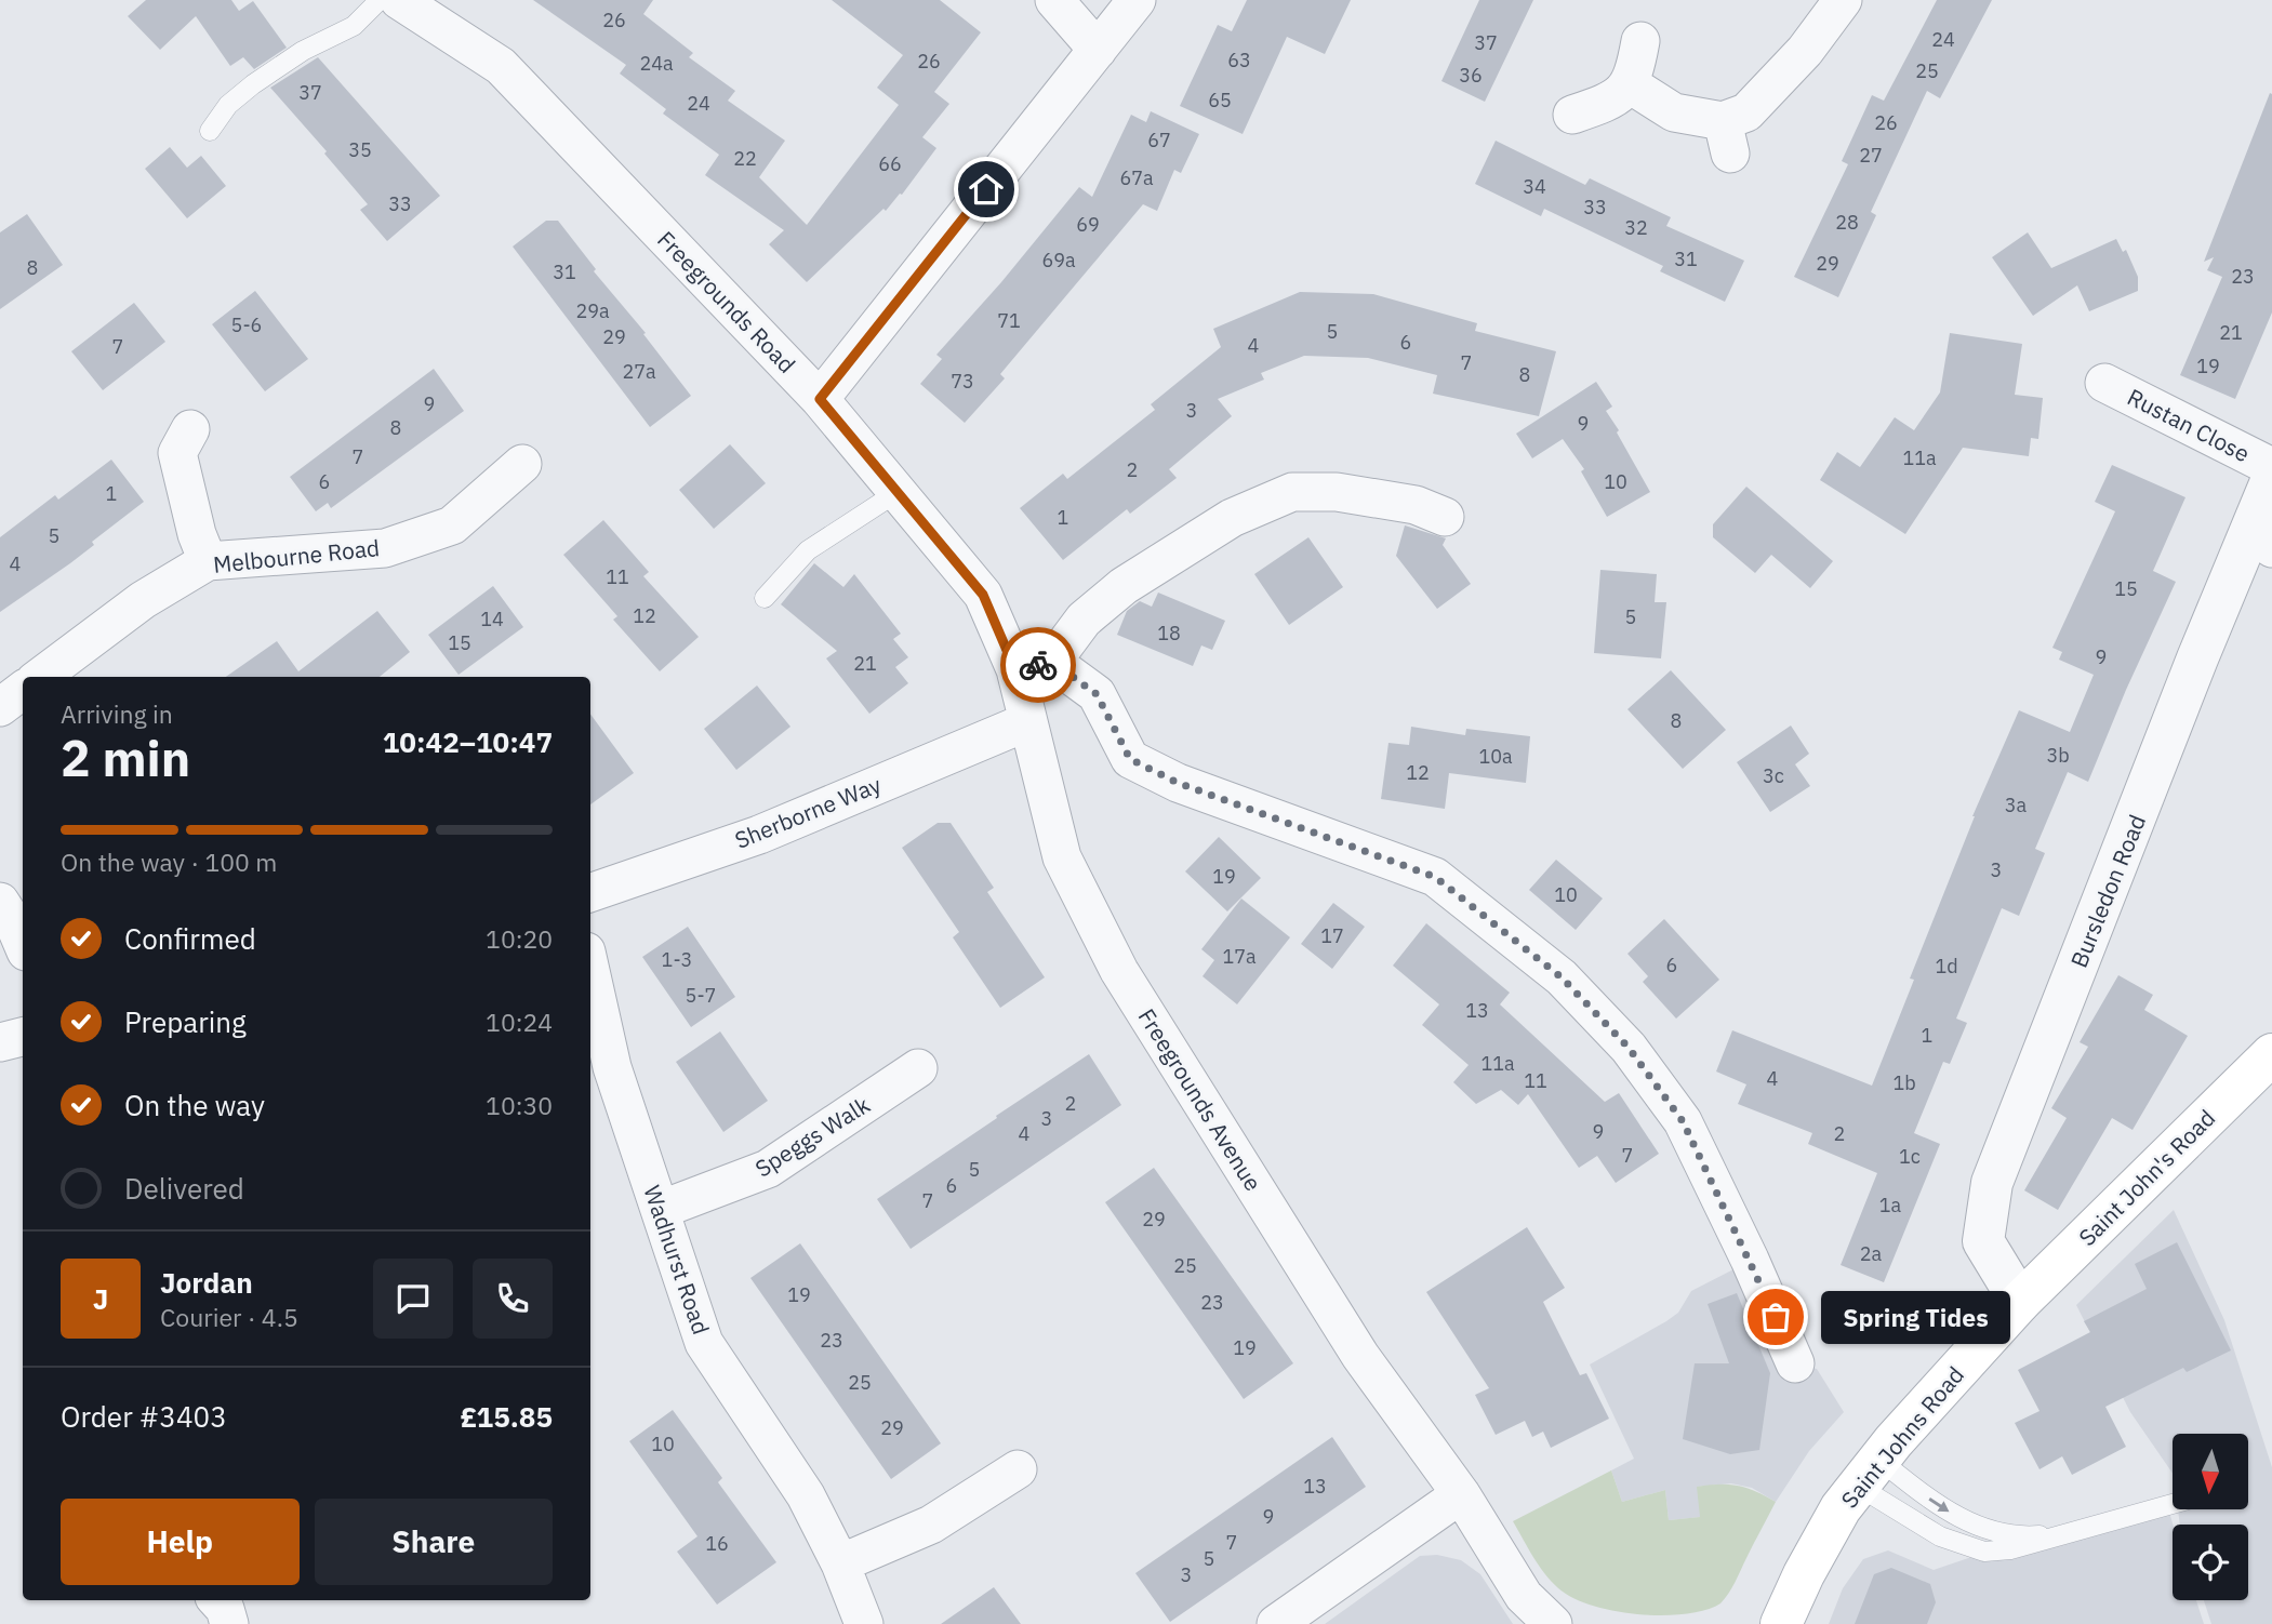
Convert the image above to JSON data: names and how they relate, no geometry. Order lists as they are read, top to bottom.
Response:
{
  "streets": {
    "main road": ["Saint John's Road", "Saint Johns Road"],
    "street": [
      "Freegrounds Road",
      "Rustan Close",
      "Melbourne Road",
      "Sherborne Way",
      "Bursledon Road",
      "Freegrounds Avenue",
      "Speggs Walk",
      "Wadhurst Road"
    ]
  },
  "crossings": [
    ["Freegrounds Road", "Freegrounds Avenue"],
    ["Sherborne Way", "Freegrounds Avenue"],
    ["Bursledon Road", "Saint John's Road"],
    ["Bursledon Road", "Saint Johns Road"],
    ["Speggs Walk", "Wadhurst Road"],
    ["Saint John's Road", "Saint Johns Road"]
  ],
  "places": ["Spring Tides"],
  "house_numbers": [
    "26",
    "24",
    "37",
    "63",
    "26",
    "24a",
    "25",
    "36",
    "37",
    "65",
    "24",
    "26",
    "67",
    "35",
    "27",
    "22",
    "66",
    "67a",
    "34",
    "33",
    "33",
    "28",
    "69",
    "32",
    "31",
    "69a",
    "29",
    "8",
    "31",
    "23",
    "29a",
    "71",
    "5-6",
    "5",
    "21",
    "29",
    "6",
    "4",
    "7",
    "7",
    "19",
    "27a",
    "8",
    "73",
    "9",
    "3",
    "9",
    "8",
    "7",
    "11a",
    "2",
    "6",
    "10",
    "1",
    "1",
    "5",
    "4",
    "11",
    "15",
    "12",
    "5",
    "14",
    "18",
    "15",
    "9",
    "21",
    "8",
    "3b",
    "10a",
    "12",
    "3c",
    "3a",
    "3",
    "19",
    "10",
    "17",
    "17a",
    "1-3",
    "6",
    "1d",
    "5-7",
    "13",
    "1",
    "11a",
    "4",
    "11",
    "1b",
    "2",
    "3",
    "9",
    "4",
    "2",
    "7",
    "1c",
    "5",
    "6",
    "7",
    "1a",
    "29",
    "2a",
    "25",
    "19",
    "23",
    "23",
    "19",
    "25",
    "29",
    "10",
    "13",
    "9",
    "7",
    "16",
    "5",
    "3"
  ],
  "north": "bottom",
  "page": {
    "heading": ["2 min", "Arriving in", "10:42–10:47"],
    "panel": [
      "Jordan",
      "Courier · 4.5",
      "Order #3403",
      "£15.85"
    ],
    "bar": "On the way · 100 m",
    "list": [
      ["Confirmed", "10:20"],
      ["Preparing", "10:24"],
      ["On the way", "10:30"],
      "Delivered"
    ],
    "round": "J",
    "bubble": "Spring Tides",
    "buttons": ["Help", "Share"]
  }
}
